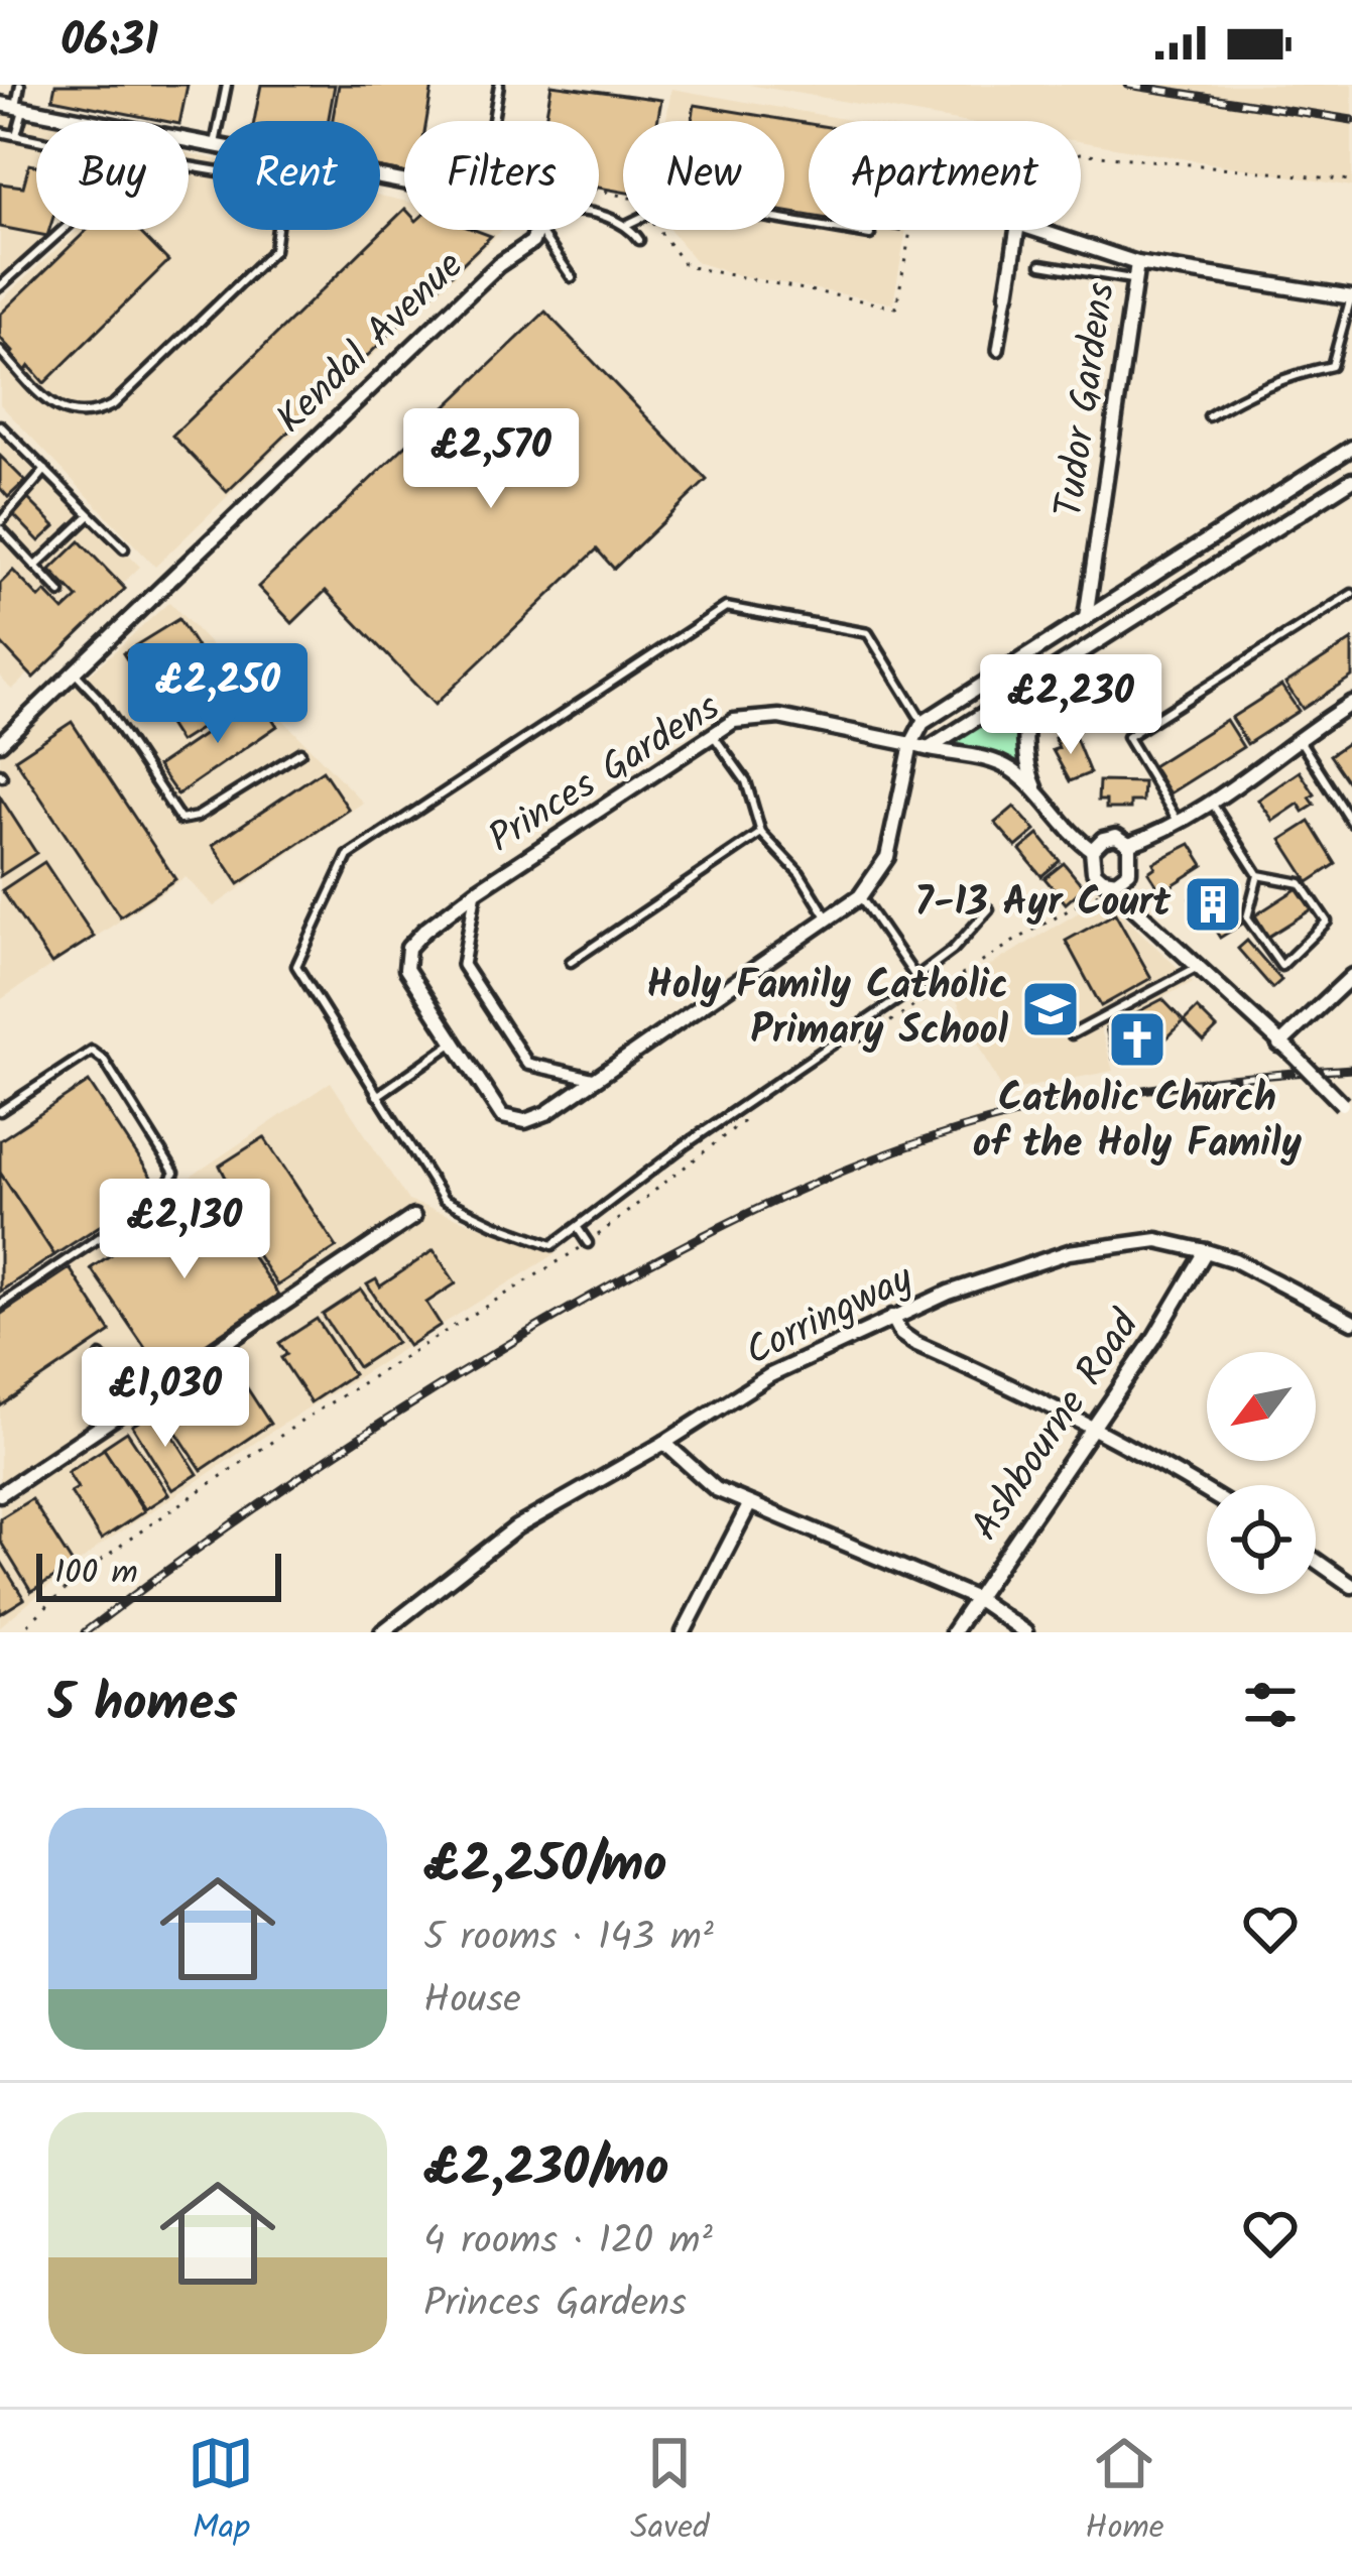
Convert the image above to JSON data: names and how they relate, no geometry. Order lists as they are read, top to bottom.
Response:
{
  "streets": {
    "street": [
      "Kendal Avenue",
      "Tudor Gardens",
      "Princes Gardens",
      "Corringway",
      "Ashbourne Road"
    ]
  },
  "crossings": [
    ["Tudor Gardens", "Princes Gardens"],
    ["Corringway", "Ashbourne Road"]
  ],
  "places": {
    "building": ["7-13 Ayr Court"],
    "school or university": ["Holy Family Catholic Primary School"],
    "church": ["Catholic Church of the Holy Family"]
  },
  "scale_bar": "100 m",
  "north": "bottom left",
  "page": {
    "status": "06:31",
    "chip": [
      "Buy",
      "Rent",
      "Filters",
      "New",
      "Apartment"
    ],
    "price": [
      "£2,570",
      "£2,250",
      "£2,230",
      "£2,130",
      "£1,030"
    ],
    "scale": "100 m",
    "heading": "5 homes",
    "list": [
      {
        "name": "£2,250/mo",
        "note": "5 rooms · 143 m² · House"
      },
      {
        "name": "£2,230/mo",
        "note": "4 rooms · 120 m² · Princes Gardens"
      }
    ],
    "tabs": ["Map", "Saved", "Home"]
  }
}
